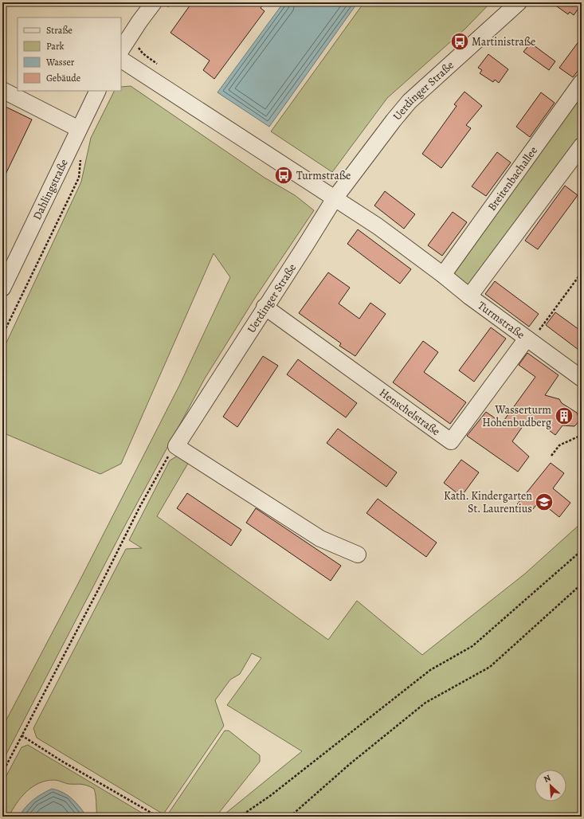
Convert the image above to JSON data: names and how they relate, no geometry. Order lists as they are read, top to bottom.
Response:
{
  "streets": {
    "street": [
      "Uerdinger Straße",
      "Breitenbachallee",
      "Dahlingstraße",
      "Turmstraße",
      "Henschelstraße"
    ]
  },
  "crossings": [
    ["Uerdinger Straße", "Turmstraße"],
    ["Uerdinger Straße", "Henschelstraße"],
    ["Breitenbachallee", "Turmstraße"],
    ["Turmstraße", "Henschelstraße"]
  ],
  "places": {
    "bus stop": ["Martinistraße", "Turmstraße"],
    "building": ["Wasserturm Hohenbudberg"],
    "school or university": ["Kath. Kindergarten St. Laurentius"]
  },
  "legend": [
    "Straße",
    "Park",
    "Wasser",
    "Gebäude"
  ],
  "north": "top left"
}
